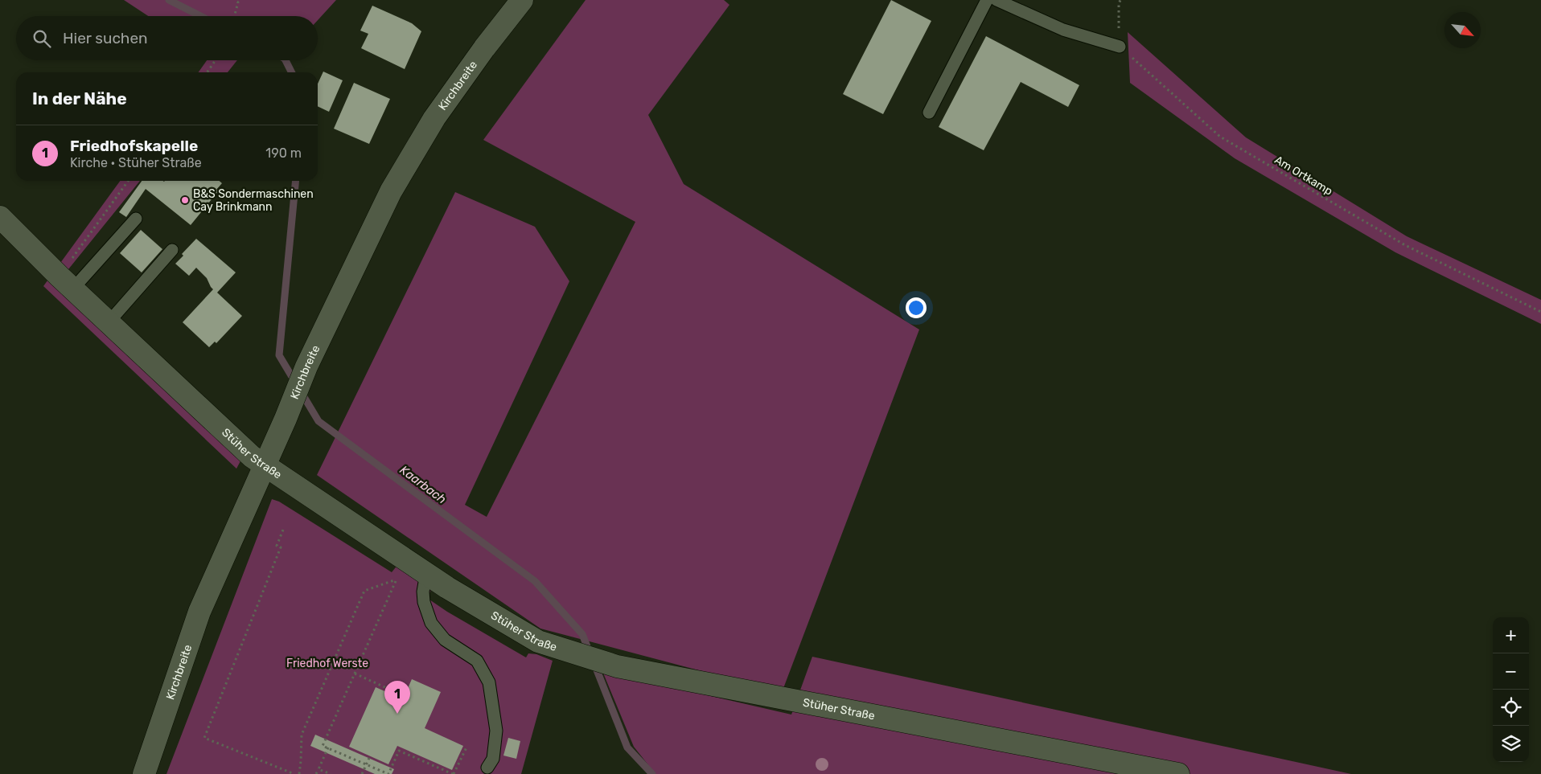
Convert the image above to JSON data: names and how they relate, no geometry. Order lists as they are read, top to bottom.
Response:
{
  "streets": {
    "street": ["Kirchbreite", "Stüher Straße"],
    "path": ["Am Ortkamp"]
  },
  "crossings": [
    ["Kirchbreite", "Stüher Straße"]
  ],
  "water": ["Kaarbach"],
  "parks": ["Friedhof Werste"],
  "places": ["B&S Sondermaschinen Cay Brinkmann"],
  "north": "bottom right",
  "page": {
    "search": "Hier suchen",
    "heading": "In der Nähe",
    "list": [
      {
        "mark": "1",
        "name": "Friedhofskapelle",
        "note": "Kirche · Stüher Straße",
        "value": "190 m"
      }
    ],
    "map_buttons": ["+", "−"],
    "pins": "1"
  }
}
